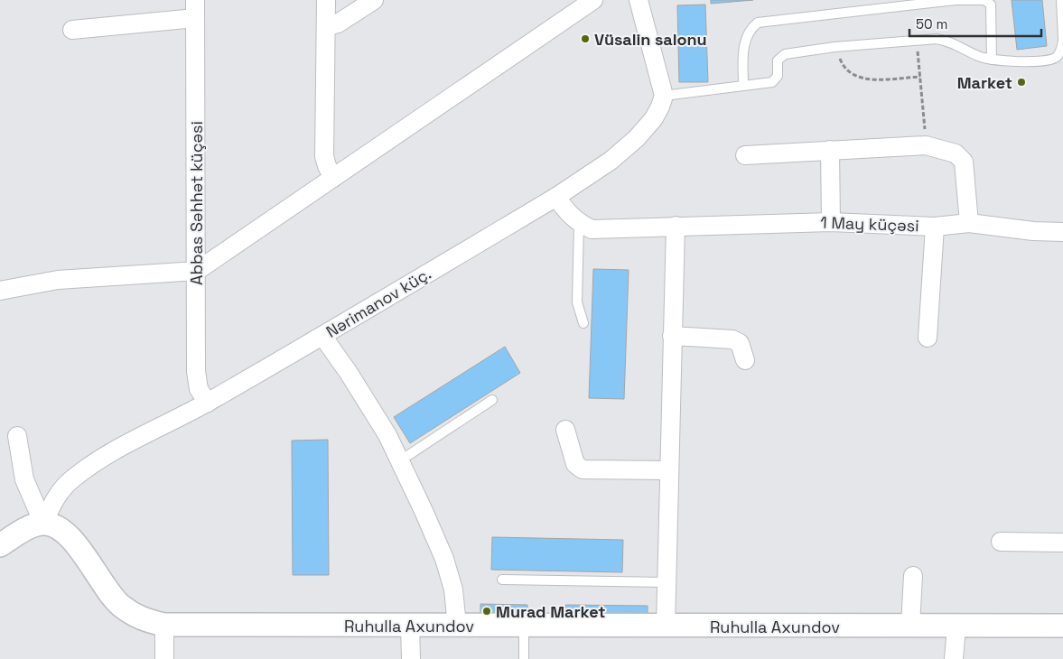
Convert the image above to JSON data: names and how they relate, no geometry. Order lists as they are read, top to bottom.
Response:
{
  "streets": {
    "street": [
      "Abbas Səhhət küçəsi",
      "1 May küçəsi",
      "Nərimanov küç.",
      "Ruhulla Axundov"
    ]
  },
  "crossings": [
    ["Abbas Səhhət küçəsi", "Nərimanov küç."],
    ["Nərimanov küç.", "Ruhulla Axundov"]
  ],
  "places": ["Vüsalin salonu", "Market", "Murad Market"],
  "scale_bar": "50 m"
}
